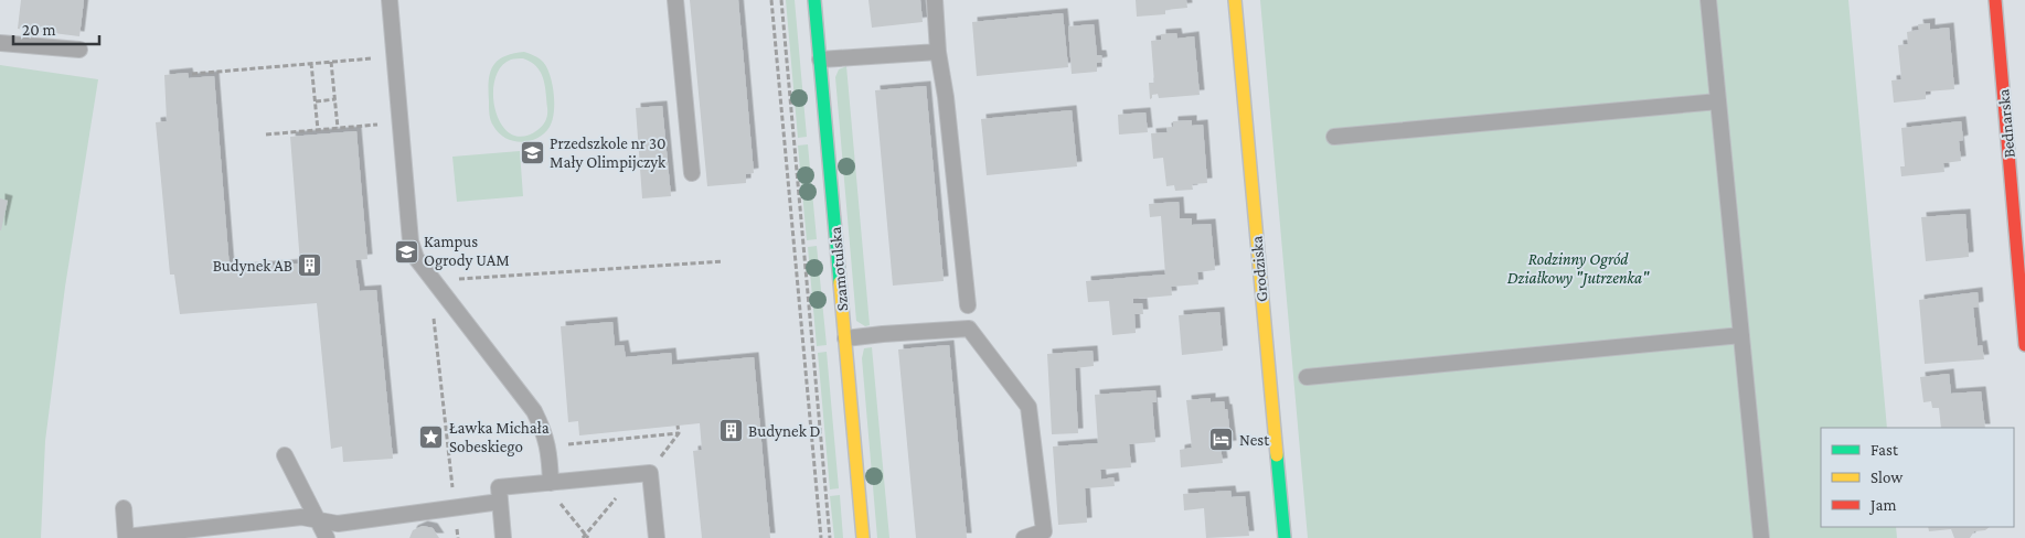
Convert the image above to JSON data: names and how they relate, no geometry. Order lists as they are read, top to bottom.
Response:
{
  "streets": {
    "street": ["Bednarska", "Szamotulska", "Grodziska"]
  },
  "parks": ["Rodzinny Ogród Działkowy \"Jutrzenka\""],
  "places": {
    "school or university": ["Przedszkole nr 30 Mały Olimpijczyk", "Kampus Ogrody UAM"],
    "building": ["Budynek AB", "Budynek D"],
    "place": ["Ławka Michała Sobeskiego"],
    "hotel": ["Nest"]
  },
  "legend": ["Fast", "Slow", "Jam"],
  "scale_bar": "20 m"
}
